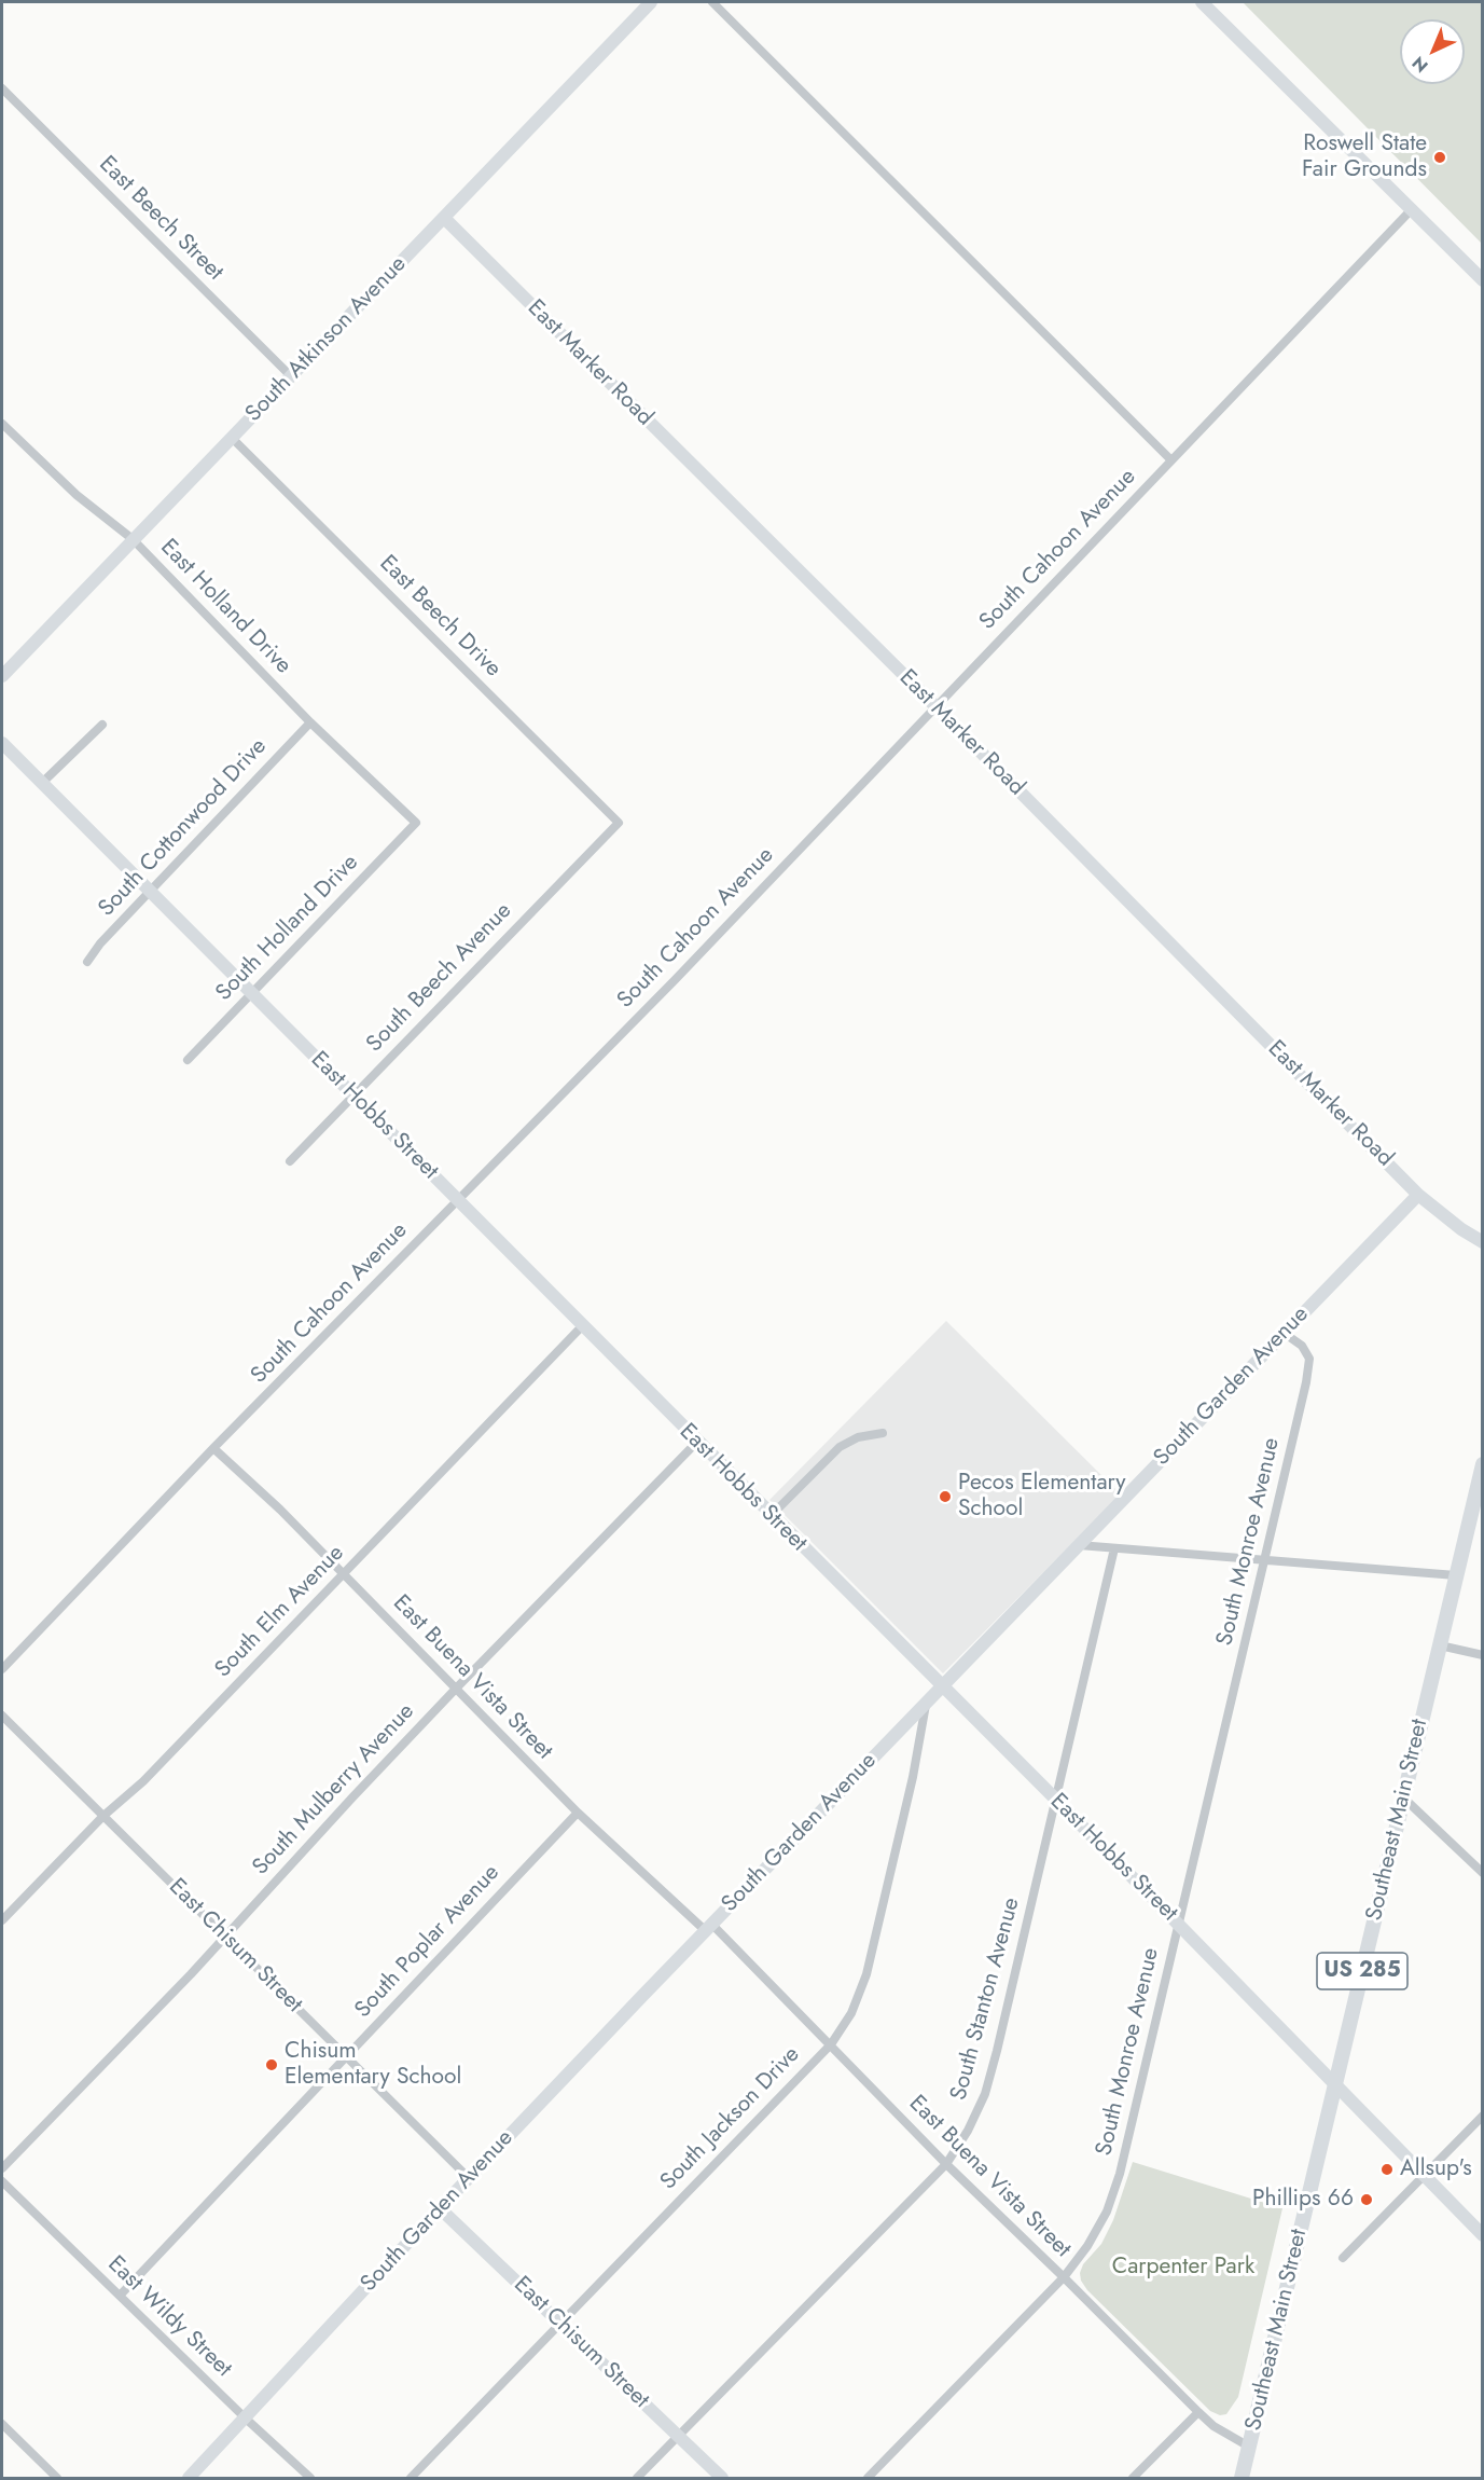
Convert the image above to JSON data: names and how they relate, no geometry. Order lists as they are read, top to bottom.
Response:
{
  "streets": {
    "main road": ["Southeast Main Street", "US 285"],
    "street": [
      "East Beech Street",
      "South Atkinson Avenue",
      "East Marker Road",
      "South Cahoon Avenue",
      "East Holland Drive",
      "East Beech Drive",
      "South Cottonwood Drive",
      "South Holland Drive",
      "South Beech Avenue",
      "East Hobbs Street",
      "South Garden Avenue",
      "South Monroe Avenue",
      "South Elm Avenue",
      "East Buena Vista Street",
      "South Mulberry Avenue",
      "South Poplar Avenue",
      "East Chisum Street",
      "South Stanton Avenue",
      "South Jackson Drive",
      "East Wildy Street"
    ]
  },
  "crossings": [
    ["East Beech Street", "South Atkinson Avenue"],
    ["South Atkinson Avenue", "East Marker Road"],
    ["South Atkinson Avenue", "East Holland Drive"],
    ["South Atkinson Avenue", "East Beech Drive"],
    ["East Marker Road", "South Cahoon Avenue"],
    ["East Marker Road", "South Garden Avenue"],
    ["South Cahoon Avenue", "East Hobbs Street"],
    ["South Cahoon Avenue", "East Buena Vista Street"],
    ["East Holland Drive", "South Cottonwood Drive"],
    ["East Holland Drive", "South Holland Drive"],
    ["East Beech Drive", "South Beech Avenue"],
    ["South Cottonwood Drive", "East Hobbs Street"],
    ["South Holland Drive", "East Hobbs Street"],
    ["South Beech Avenue", "East Hobbs Street"],
    ["East Hobbs Street", "South Garden Avenue"],
    ["East Hobbs Street", "South Monroe Avenue"],
    ["East Hobbs Street", "South Elm Avenue"],
    ["East Hobbs Street", "South Mulberry Avenue"],
    ["East Hobbs Street", "Southeast Main Street"],
    ["East Hobbs Street", "South Stanton Avenue"],
    ["South Garden Avenue", "South Monroe Avenue"],
    ["South Garden Avenue", "East Buena Vista Street"],
    ["South Garden Avenue", "East Chisum Street"],
    ["South Garden Avenue", "South Jackson Drive"],
    ["South Garden Avenue", "East Wildy Street"],
    ["South Monroe Avenue", "East Buena Vista Street"],
    ["South Elm Avenue", "East Buena Vista Street"],
    ["South Elm Avenue", "East Chisum Street"],
    ["East Buena Vista Street", "South Mulberry Avenue"],
    ["East Buena Vista Street", "Southeast Main Street"],
    ["East Buena Vista Street", "South Poplar Avenue"],
    ["East Buena Vista Street", "South Stanton Avenue"],
    ["East Buena Vista Street", "South Jackson Drive"],
    ["South Mulberry Avenue", "East Chisum Street"],
    ["South Poplar Avenue", "East Chisum Street"],
    ["South Poplar Avenue", "East Wildy Street"],
    ["East Chisum Street", "South Stanton Avenue"],
    ["East Chisum Street", "South Jackson Drive"]
  ],
  "parks": ["Carpenter Park"],
  "places": [
    "Roswell State Fair Grounds",
    "Pecos Elementary School",
    "Chisum Elementary School",
    "Allsup's",
    "Phillips 66"
  ],
  "north": "bottom left"
}
